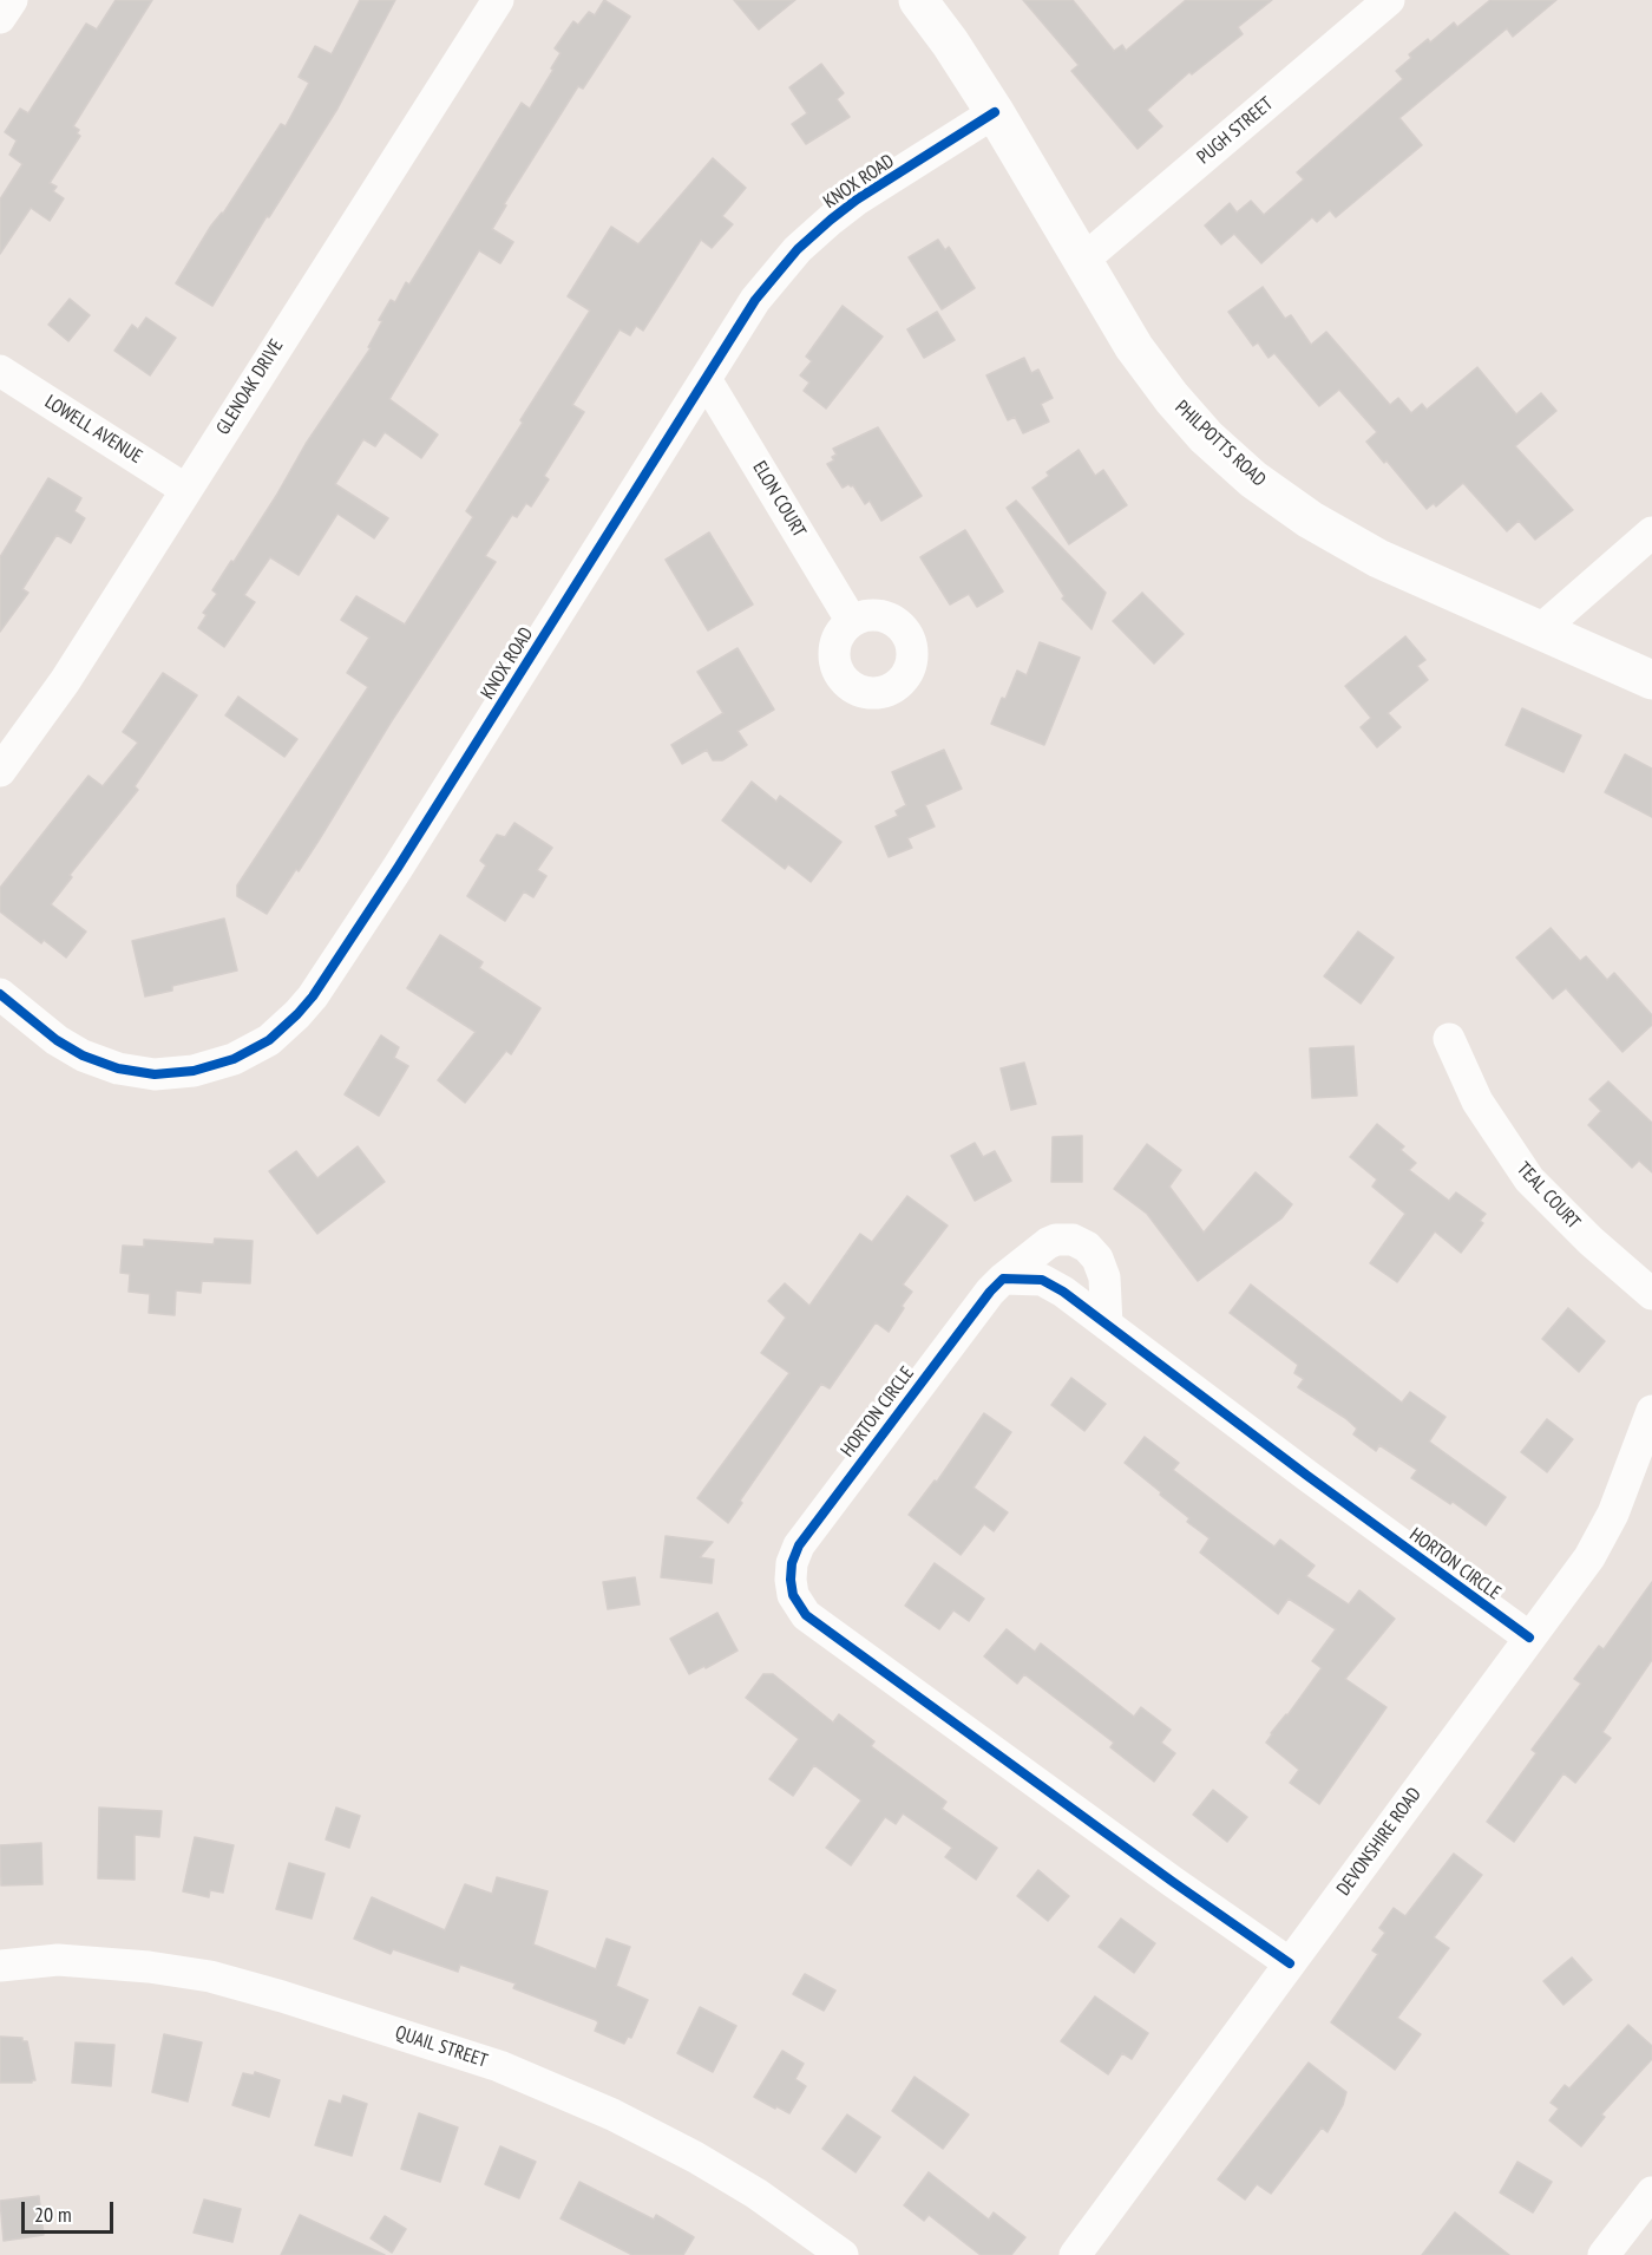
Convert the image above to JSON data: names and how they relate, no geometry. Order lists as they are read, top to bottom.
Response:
{
  "streets": {
    "street": [
      "PUGH STREET",
      "KNOX ROAD",
      "GLENOAK DRIVE",
      "LOWELL AVENUE",
      "PHILPOTTS ROAD",
      "ELON COURT",
      "TEAL COURT",
      "HORTON CIRCLE",
      "DEVONSHIRE ROAD",
      "QUAIL STREET"
    ]
  },
  "crossings": [
    ["PUGH STREET", "PHILPOTTS ROAD"],
    ["KNOX ROAD", "PHILPOTTS ROAD"],
    ["KNOX ROAD", "ELON COURT"],
    ["GLENOAK DRIVE", "LOWELL AVENUE"],
    ["HORTON CIRCLE", "DEVONSHIRE ROAD"]
  ],
  "scale_bar": "20 m"
}
